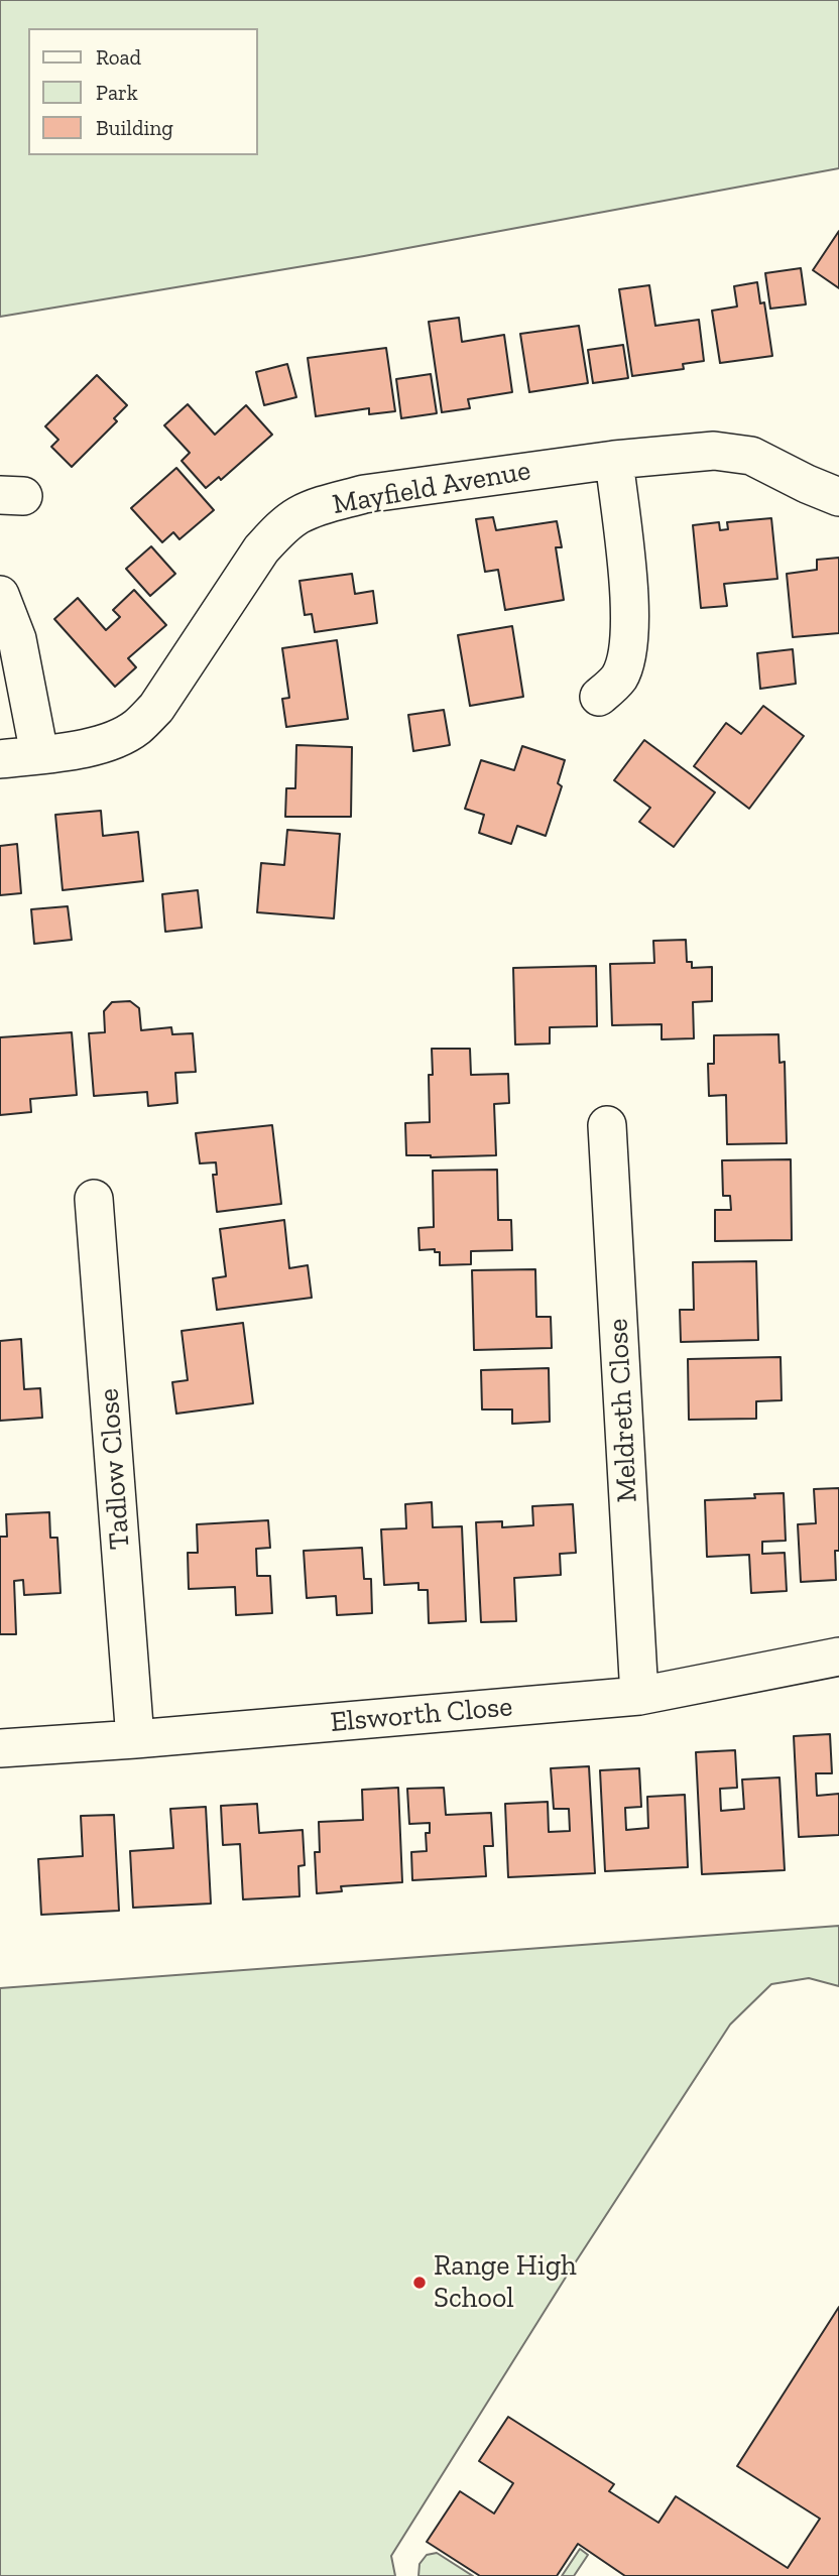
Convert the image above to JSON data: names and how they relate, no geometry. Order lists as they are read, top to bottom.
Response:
{
  "streets": {
    "street": [
      "Mayfield Avenue",
      "Meldreth Close",
      "Tadlow Close",
      "Elsworth Close"
    ]
  },
  "crossings": [
    ["Meldreth Close", "Elsworth Close"],
    ["Tadlow Close", "Elsworth Close"]
  ],
  "places": ["Range High School"],
  "legend": ["Road", "Park", "Building"]
}
